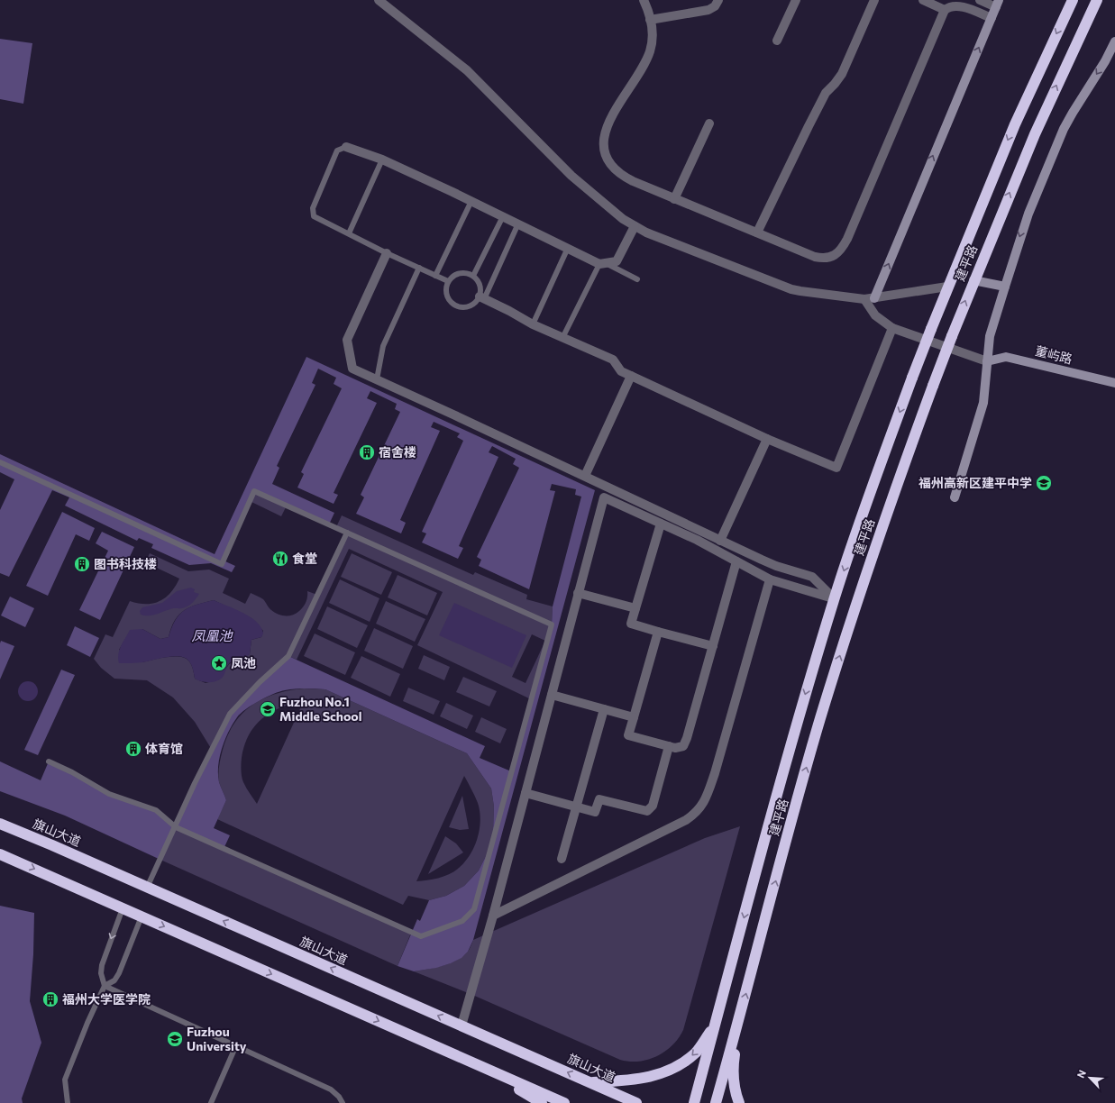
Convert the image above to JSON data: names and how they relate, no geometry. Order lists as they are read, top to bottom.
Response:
{
  "streets": {
    "highway": ["建平路", "旗山大道"],
    "street": ["董屿路"]
  },
  "water": ["凤凰池"],
  "places": {
    "building": [
      "宿舍楼",
      "图书科技楼",
      "体育馆",
      "福州大学医学院"
    ],
    "school or university": ["福州高新区建平中学", "Fuzhou No.1 Middle School", "Fuzhou University"],
    "restaurant": ["食堂"],
    "place": ["凤池"]
  },
  "north": "top left"
}
